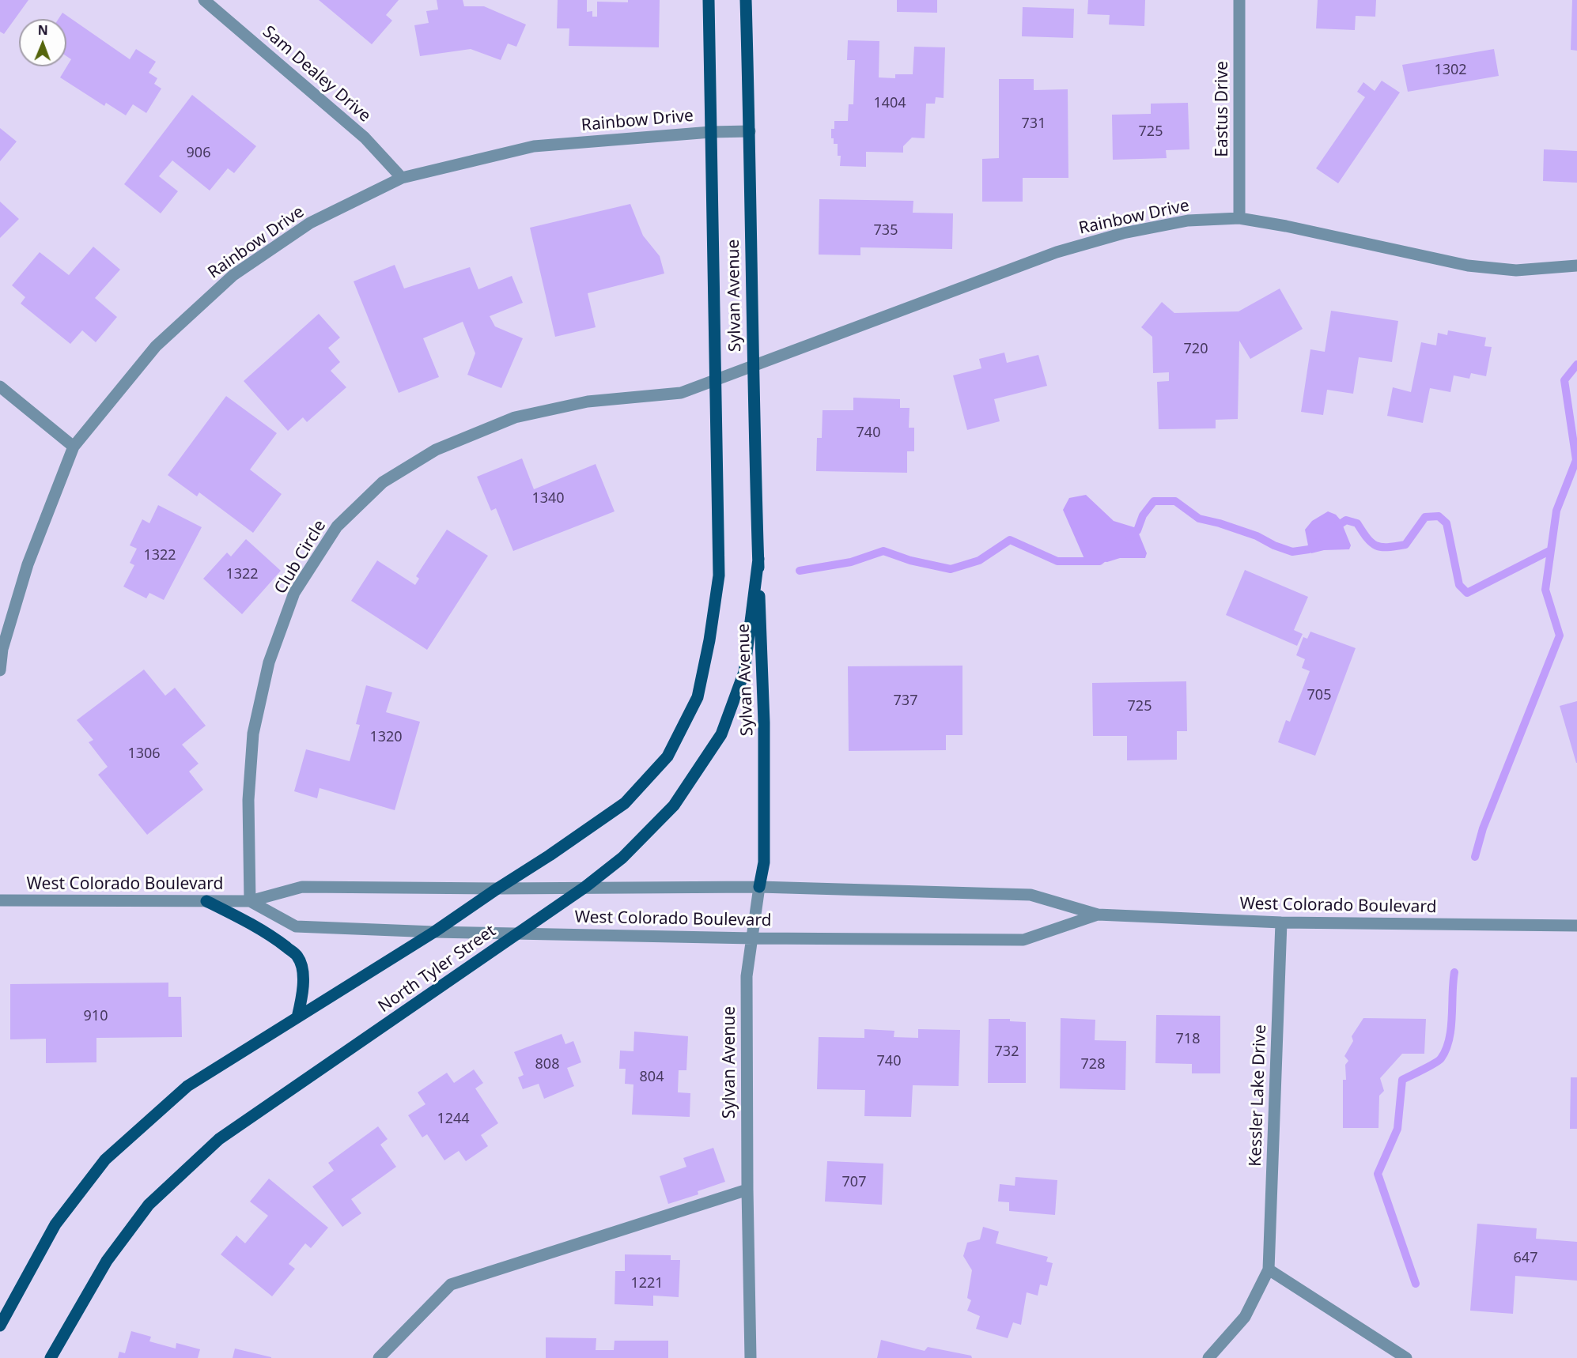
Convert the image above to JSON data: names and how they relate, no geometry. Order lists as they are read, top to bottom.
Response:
{
  "streets": {
    "main road": ["Sylvan Avenue", "North Tyler Street"],
    "street": [
      "Sam Dealey Drive",
      "Eastus Drive",
      "Rainbow Drive",
      "Club Circle",
      "West Colorado Boulevard",
      "Kessler Lake Drive"
    ]
  },
  "crossings": [
    ["Sam Dealey Drive", "Rainbow Drive"],
    ["Eastus Drive", "Rainbow Drive"],
    ["Rainbow Drive", "Sylvan Avenue"],
    ["Rainbow Drive", "Club Circle"],
    ["Sylvan Avenue", "Club Circle"],
    ["Sylvan Avenue", "West Colorado Boulevard"],
    ["Sylvan Avenue", "North Tyler Street"],
    ["Club Circle", "West Colorado Boulevard"],
    ["West Colorado Boulevard", "North Tyler Street"],
    ["West Colorado Boulevard", "Kessler Lake Drive"]
  ],
  "house_numbers": [
    "1302",
    "1404",
    "731",
    "725",
    "906",
    "735",
    "720",
    "740",
    "1340",
    "1322",
    "1322",
    "705",
    "737",
    "725",
    "1320",
    "1306",
    "910",
    "718",
    "732",
    "740",
    "808",
    "728",
    "804",
    "1244",
    "707",
    "647",
    "1221"
  ],
  "north": "top"
}
